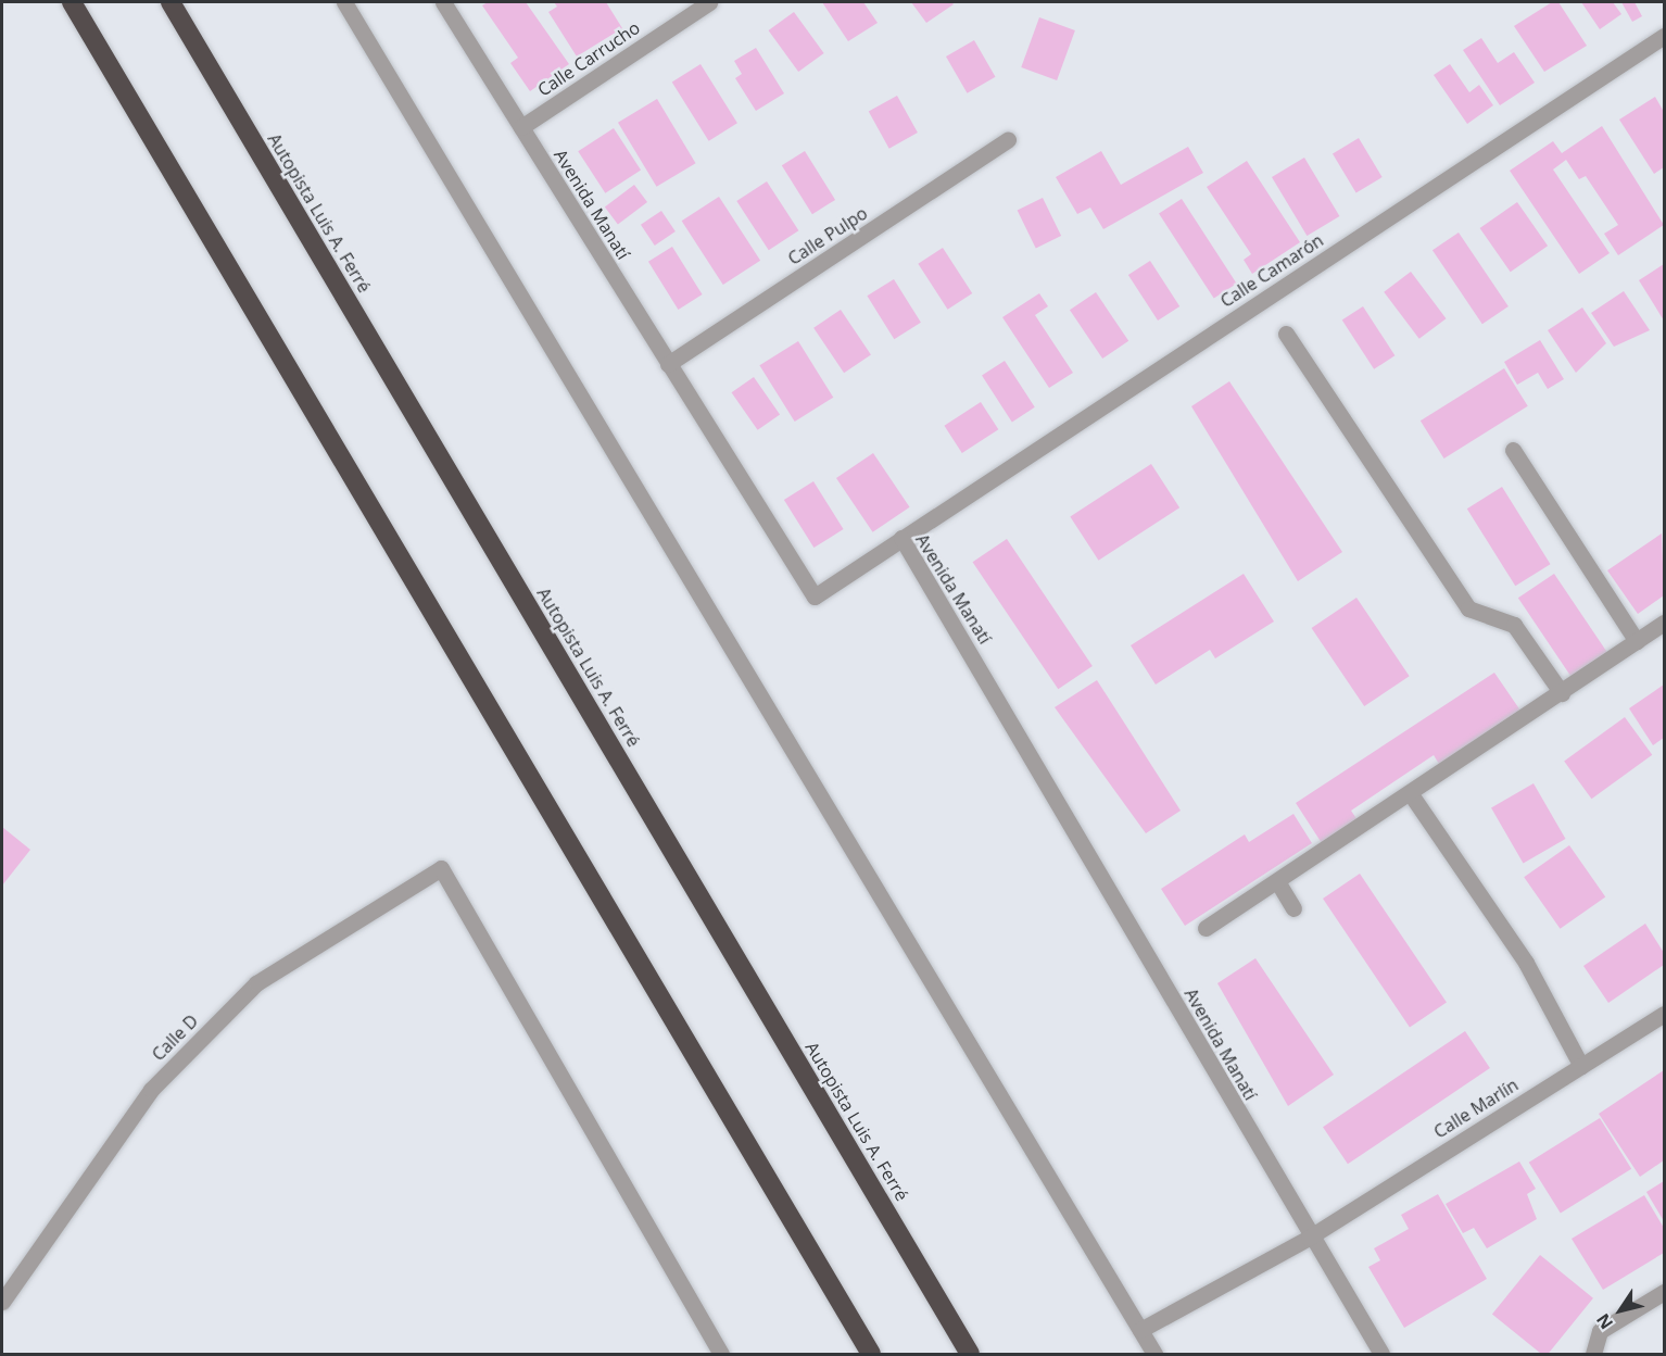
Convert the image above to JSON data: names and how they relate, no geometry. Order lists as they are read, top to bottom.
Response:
{
  "streets": {
    "highway": ["Autopista Luis A. Ferré"],
    "street": [
      "Calle Carrucho",
      "Avenida Manatí",
      "Calle Pulpo",
      "Calle Camarón",
      "Calle D",
      "Calle Marlín"
    ]
  },
  "crossings": [
    ["Calle Carrucho", "Avenida Manatí"],
    ["Avenida Manatí", "Calle Pulpo"],
    ["Avenida Manatí", "Calle Camarón"],
    ["Avenida Manatí", "Calle Marlín"]
  ],
  "north": "bottom left"
}
